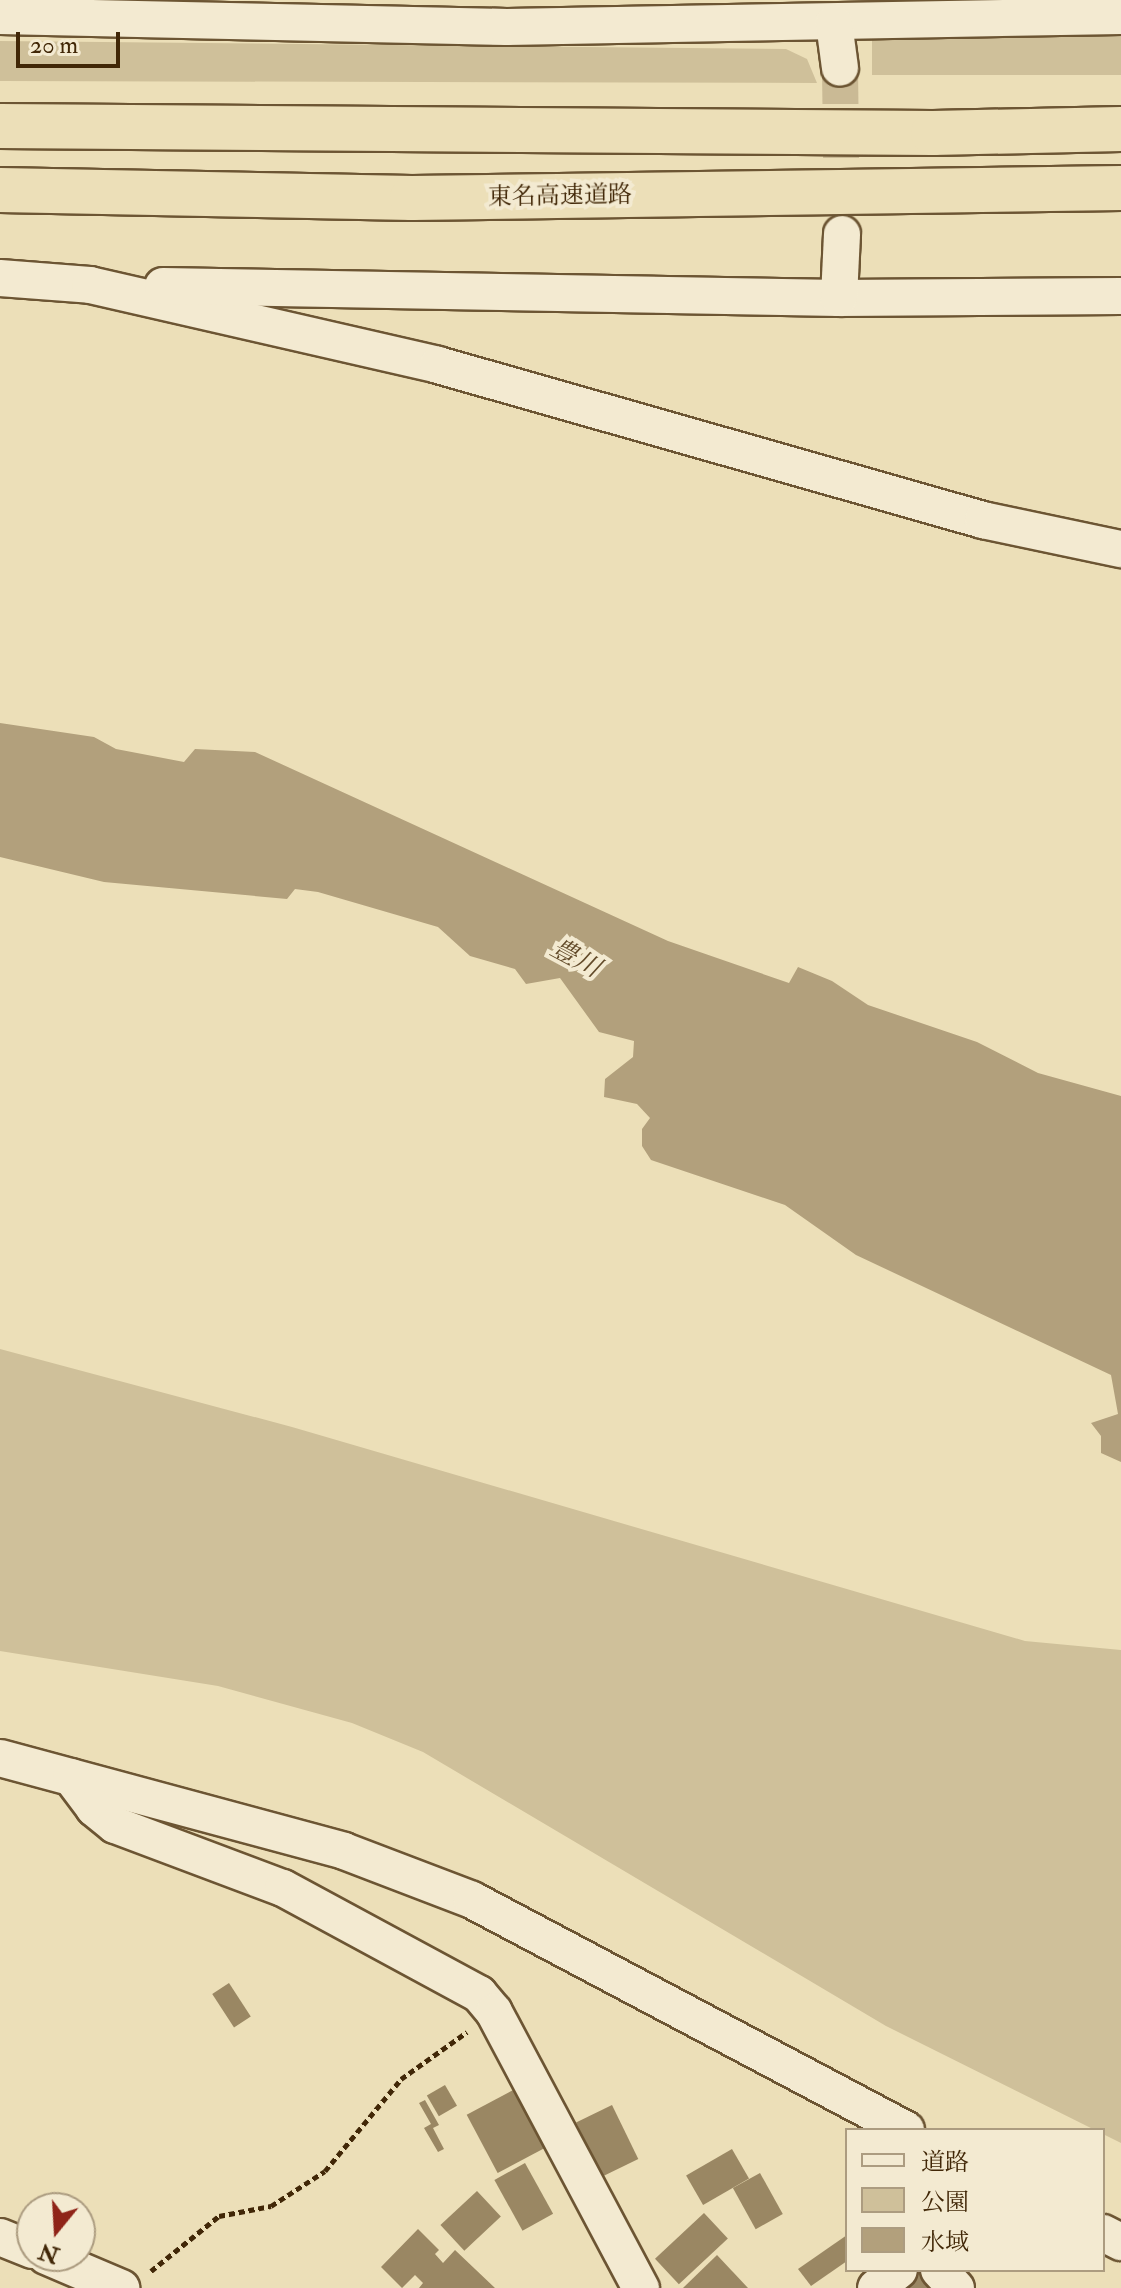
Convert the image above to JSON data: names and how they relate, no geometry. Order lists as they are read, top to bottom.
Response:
{
  "streets": {
    "highway": ["東名高速道路"]
  },
  "water": ["豊川"],
  "legend": ["道路", "公園", "水域"],
  "scale_bar": "20 m",
  "north": "bottom"
}
